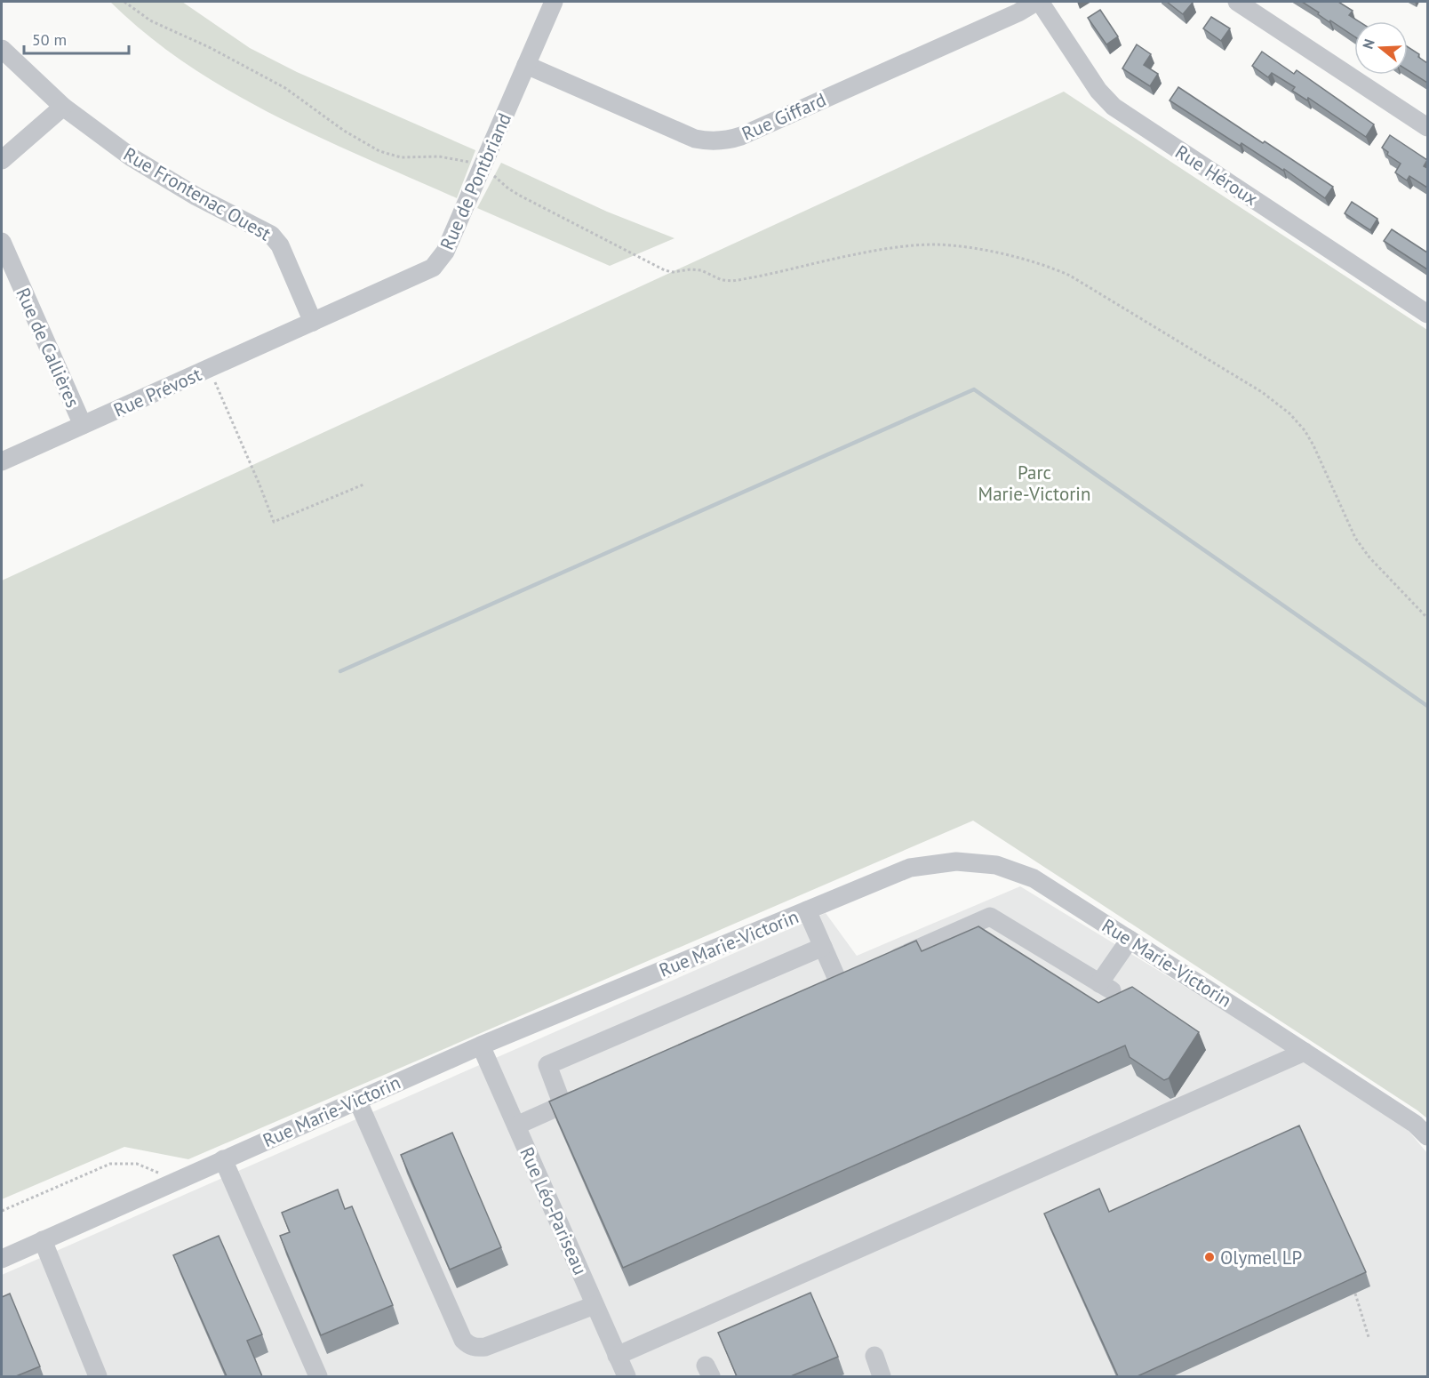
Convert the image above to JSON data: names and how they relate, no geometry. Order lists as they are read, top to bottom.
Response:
{
  "streets": {
    "street": [
      "Rue Giffard",
      "Rue Héroux",
      "Rue de Pontbriand",
      "Rue Frontenac Ouest",
      "Rue de Callières",
      "Rue Prévost",
      "Rue Marie-Victorin",
      "Rue Léo-Pariseau"
    ]
  },
  "crossings": [
    ["Rue Giffard", "Rue Héroux"],
    ["Rue Giffard", "Rue de Pontbriand"],
    ["Rue de Pontbriand", "Rue Frontenac Ouest"],
    ["Rue de Pontbriand", "Rue Prévost"],
    ["Rue Frontenac Ouest", "Rue Prévost"],
    ["Rue de Callières", "Rue Prévost"],
    ["Rue Marie-Victorin", "Rue Léo-Pariseau"]
  ],
  "parks": ["Parc Marie-Victorin"],
  "places": ["Olymel LP"],
  "scale_bar": "50 m",
  "north": "left"
}
